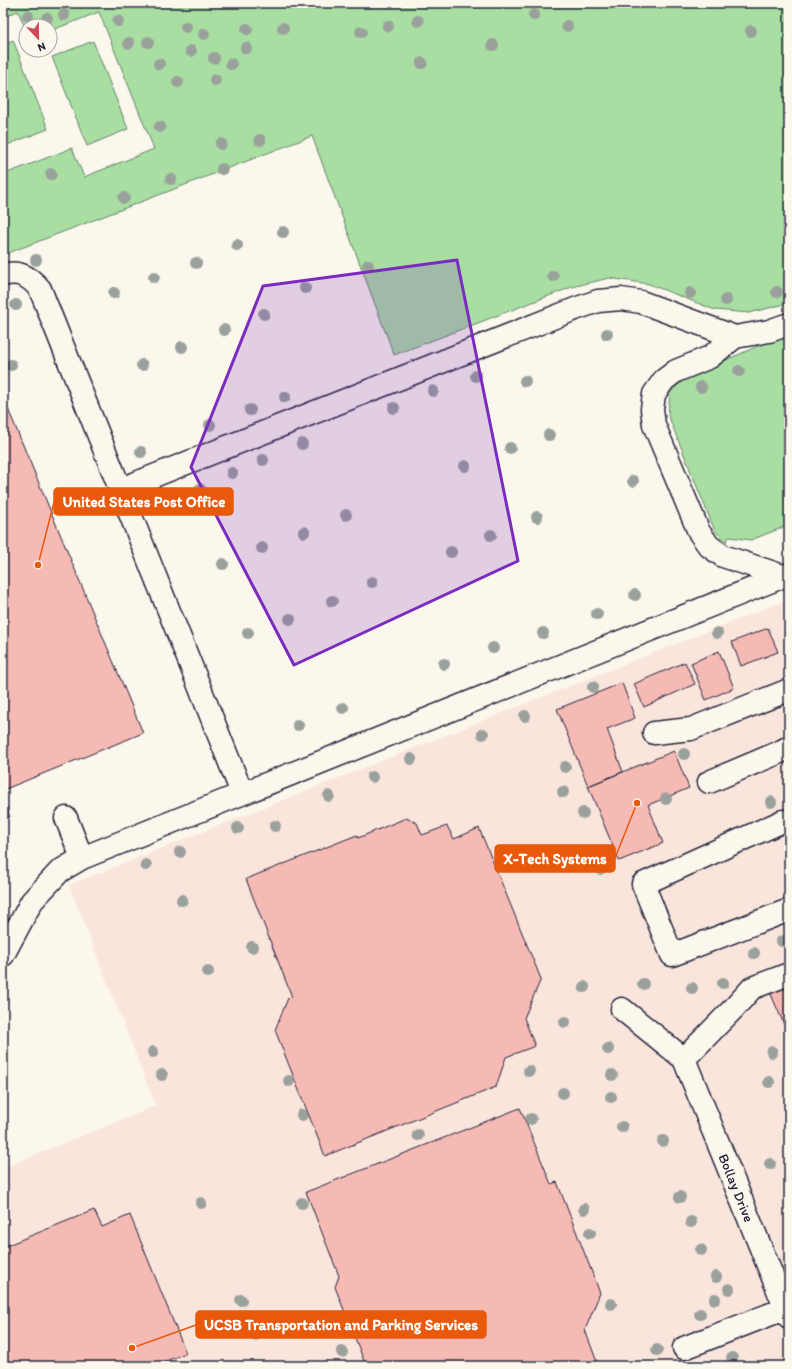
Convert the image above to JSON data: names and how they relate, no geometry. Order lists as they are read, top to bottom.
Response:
{
  "streets": {
    "street": ["Bollay Drive"]
  },
  "places": ["United States Post Office", "X-Tech Systems", "UCSB Transportation and Parking Services"],
  "north": "bottom"
}
